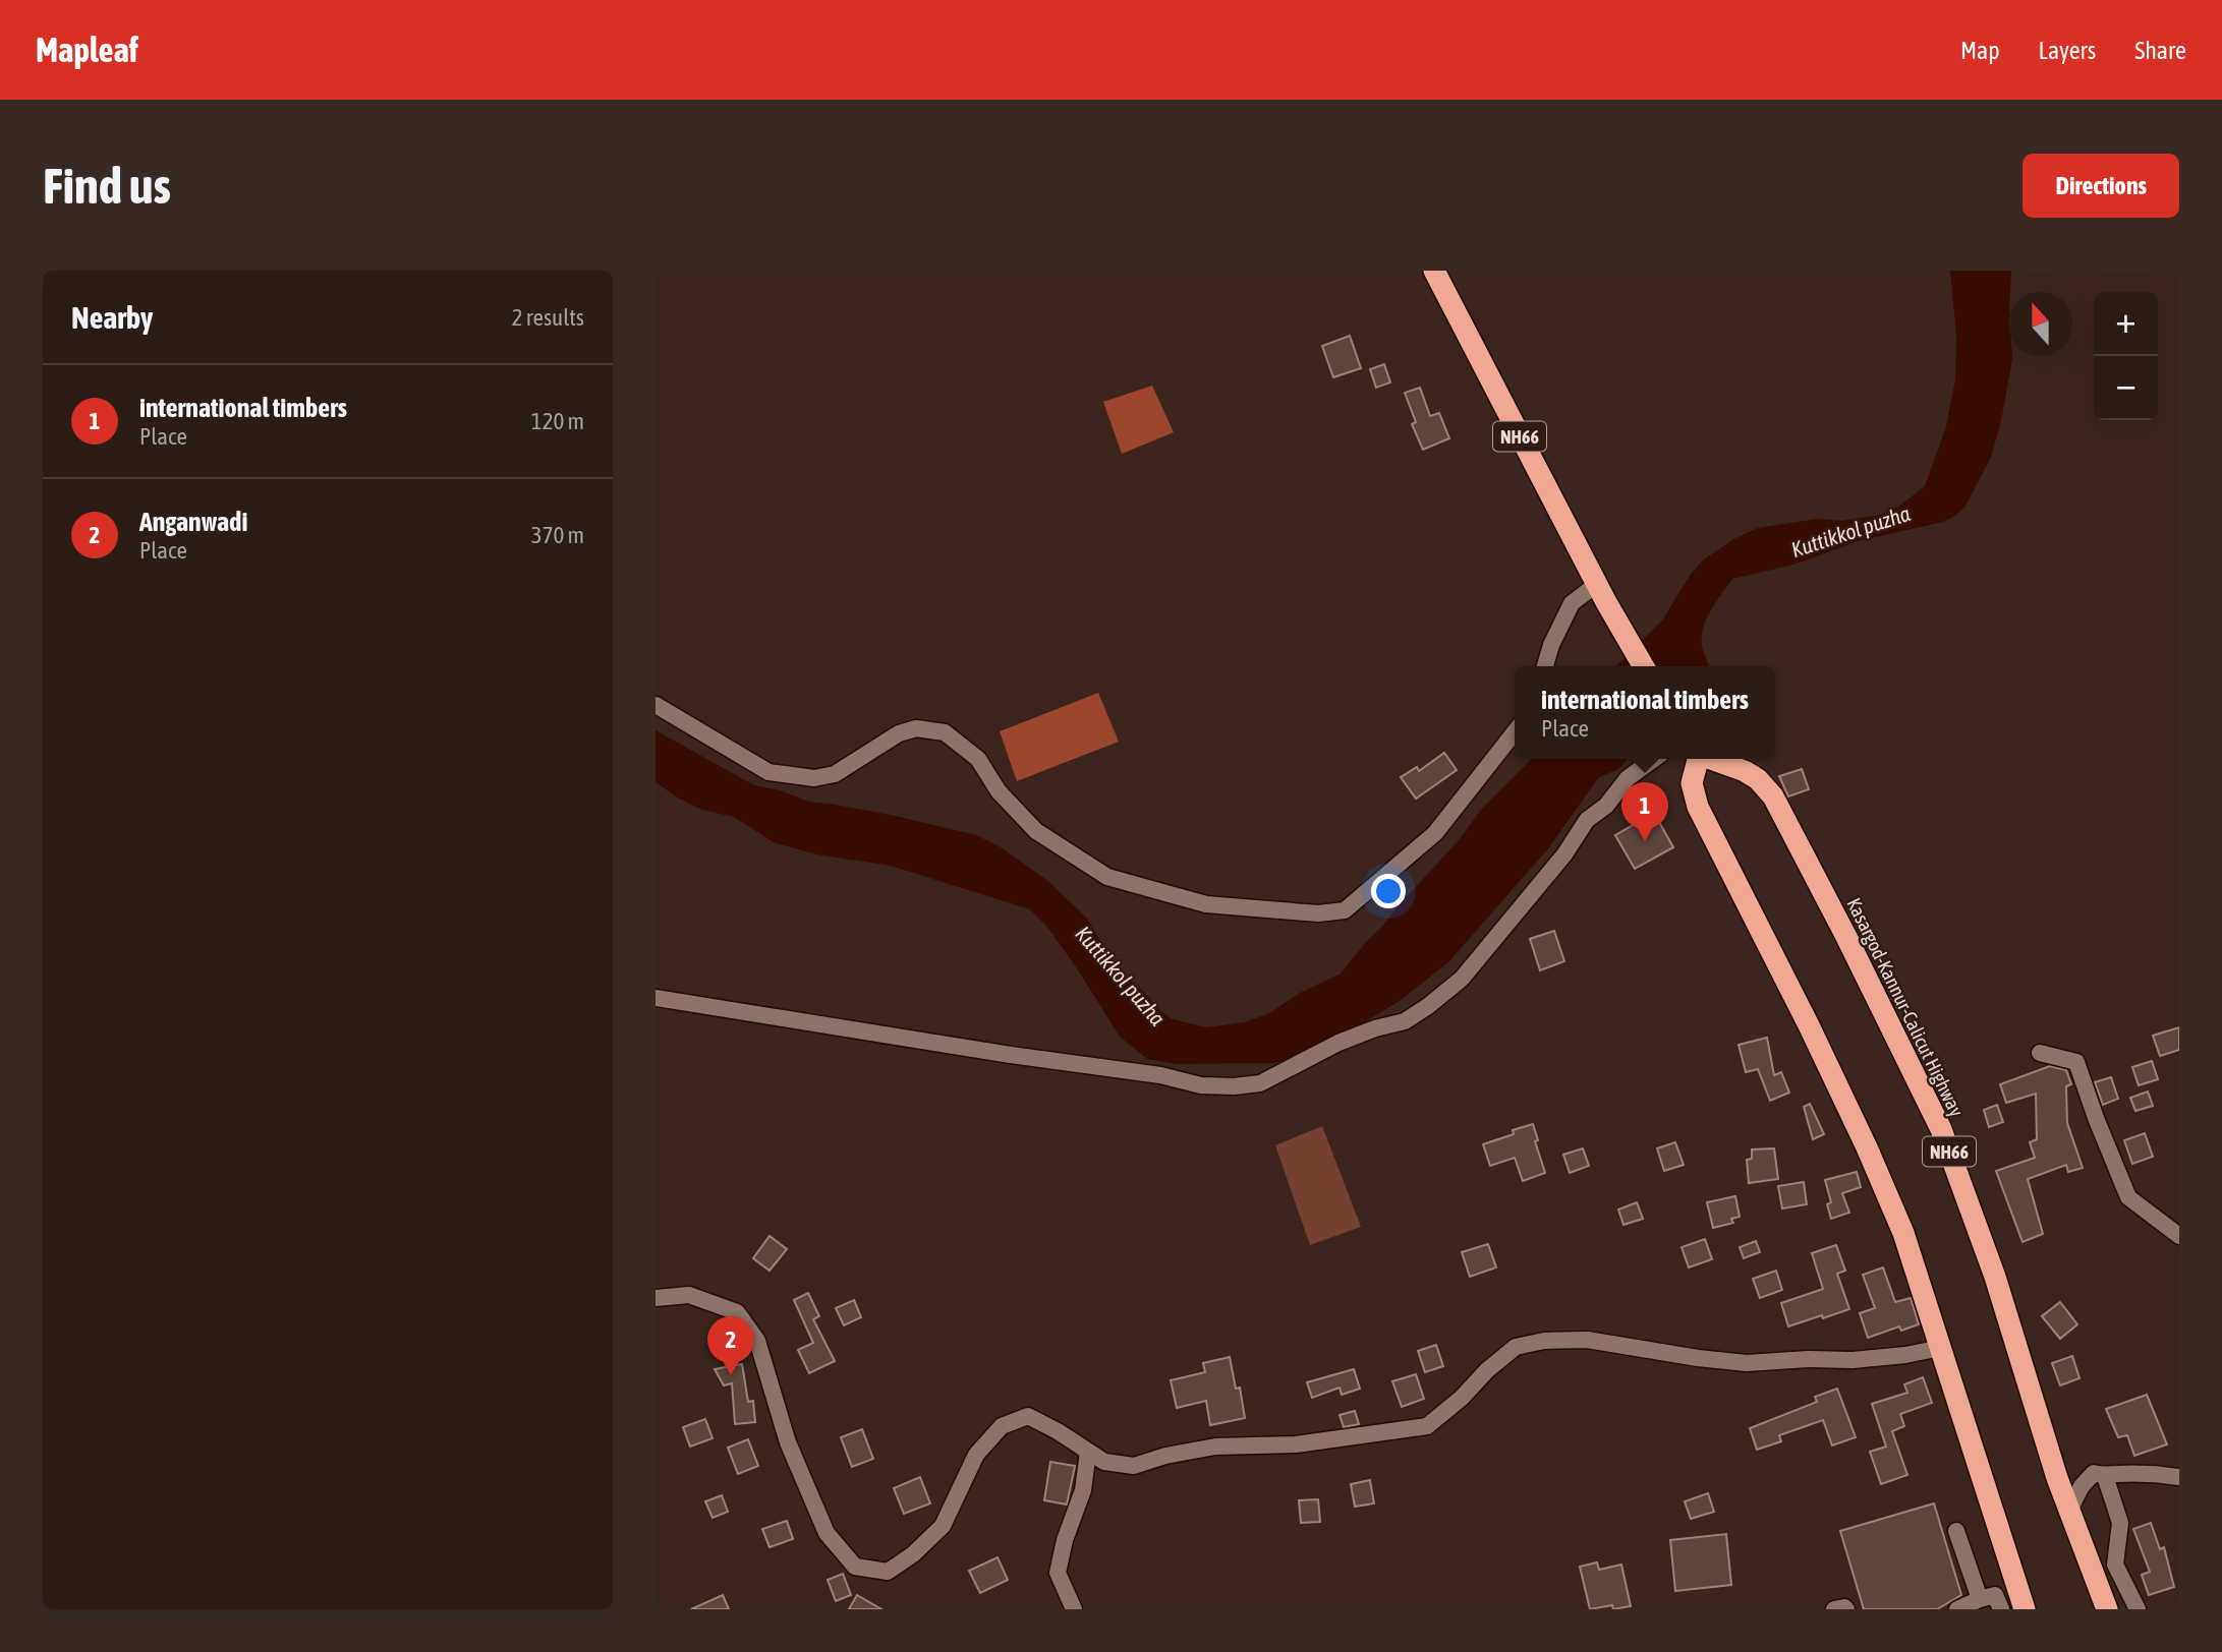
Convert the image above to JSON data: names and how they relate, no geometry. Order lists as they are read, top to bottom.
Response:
{
  "streets": {
    "highway": ["NH66", "Kasargod-Kannur-Calicut Highway"]
  },
  "water": ["Kuttikkol puzha"],
  "north": "top",
  "page": {
    "header": "Mapleaf",
    "nav": ["Map", "Layers", "Share"],
    "buttons": "Directions",
    "title": "Find us",
    "heading": ["Nearby", "2 results"],
    "map_buttons": ["+", "−"],
    "list": [
      {
        "mark": "1",
        "name": "international timbers",
        "note": "Place",
        "value": "120 m"
      },
      {
        "mark": "2",
        "name": "Anganwadi",
        "note": "Place",
        "value": "370 m"
      }
    ],
    "popup": ["international timbers", "Place"],
    "pins": ["1", "2"]
  }
}
